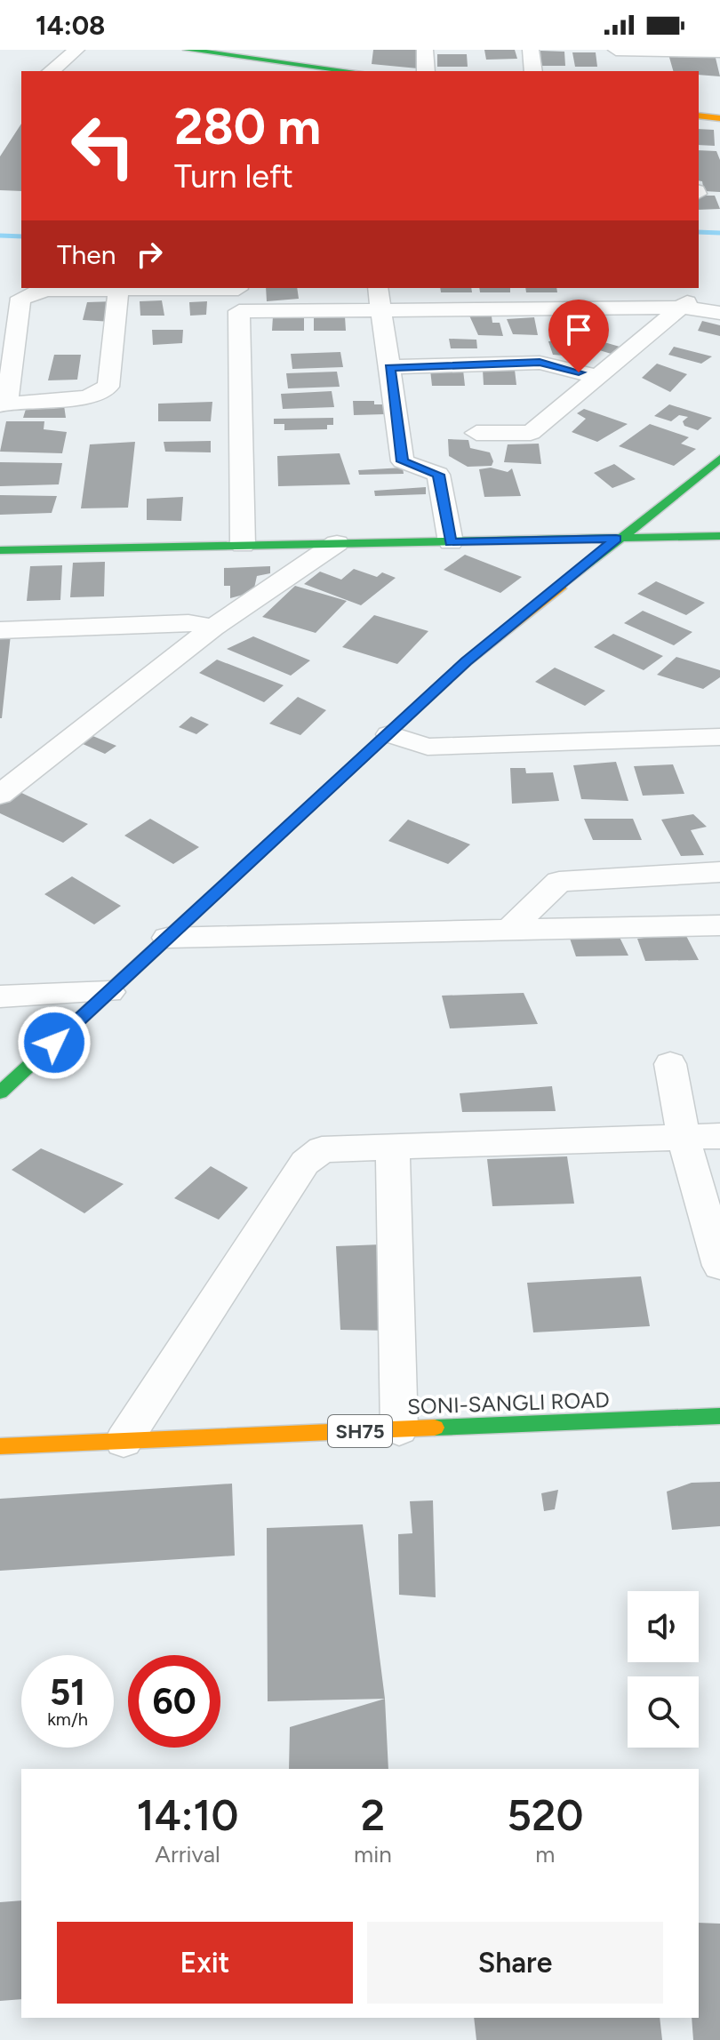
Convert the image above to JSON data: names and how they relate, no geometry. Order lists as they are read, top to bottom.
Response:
{
  "streets": {
    "main road": ["SONI-SANGLI ROAD", "SH75"]
  },
  "page": {
    "status": "14:08",
    "turn": ["280 m", "Turn left"],
    "then": "Then",
    "speed": "51 km/h",
    "limit": "60",
    "eta": [
      "14:10",
      "Arrival",
      "2",
      "min",
      "520",
      "m"
    ],
    "buttons": ["Exit", "Share"]
  }
}
